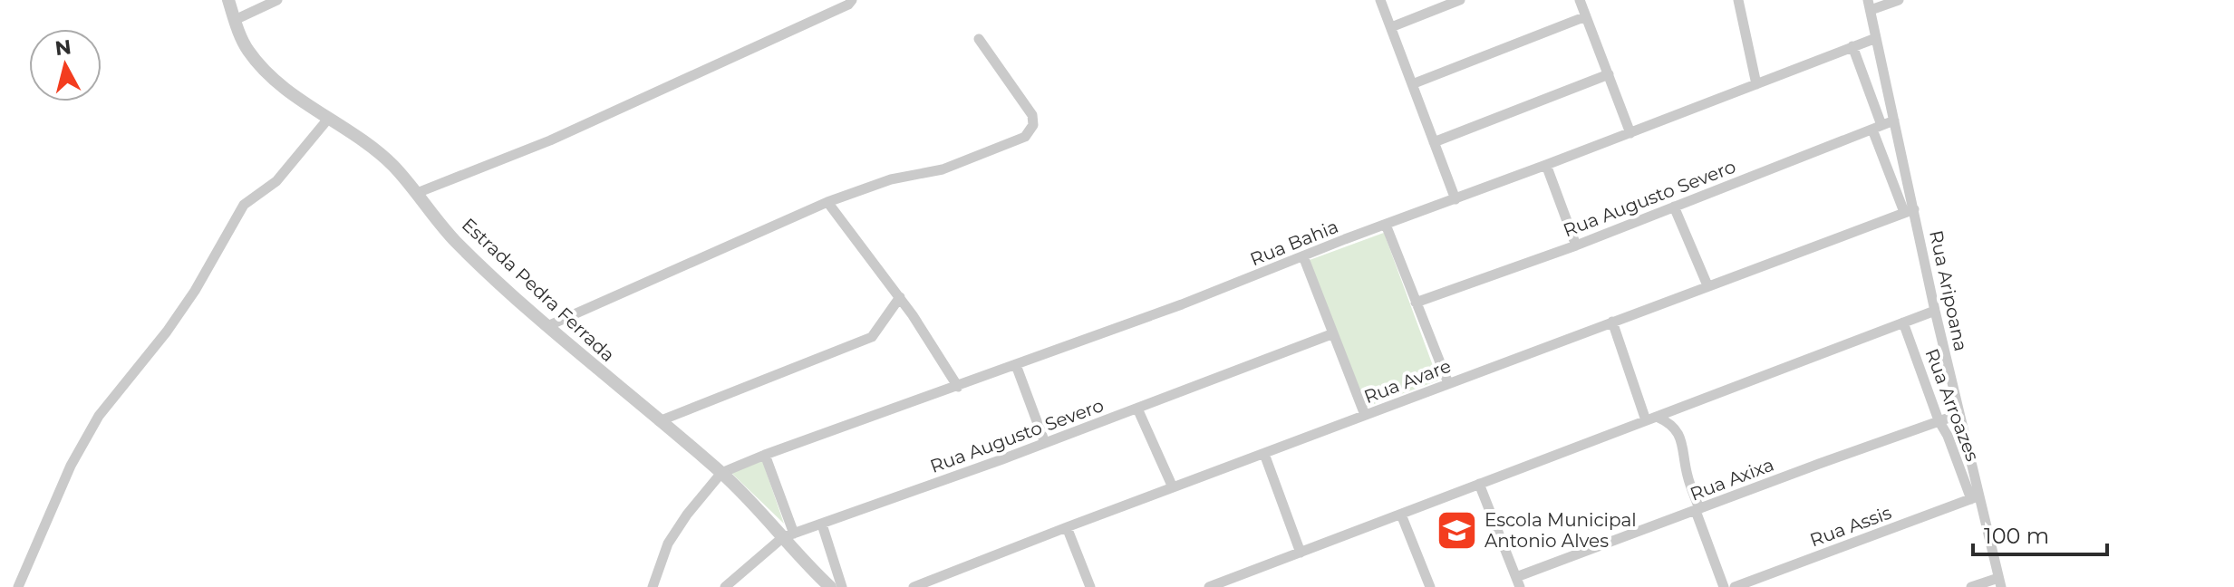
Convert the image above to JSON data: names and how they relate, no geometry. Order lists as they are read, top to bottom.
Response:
{
  "streets": {
    "street": [
      "Rua Augusto Severo",
      "Rua Bahia",
      "Estrada Pedra Ferrada",
      "Rua Aripoana",
      "Rua Avare",
      "Rua Arroazes",
      "Rua Axixa",
      "Rua Assis"
    ]
  },
  "crossings": [
    ["Rua Augusto Severo", "Estrada Pedra Ferrada"],
    ["Rua Augusto Severo", "Rua Aripoana"],
    ["Rua Bahia", "Estrada Pedra Ferrada"],
    ["Rua Bahia", "Rua Aripoana"],
    ["Rua Aripoana", "Rua Avare"],
    ["Rua Aripoana", "Rua Arroazes"],
    ["Rua Aripoana", "Rua Axixa"],
    ["Rua Aripoana", "Rua Assis"],
    ["Rua Arroazes", "Rua Axixa"],
    ["Rua Arroazes", "Rua Assis"]
  ],
  "places": {
    "school or university": ["Escola Municipal Antonio Alves"]
  },
  "scale_bar": "100 m",
  "north": "top"
}
